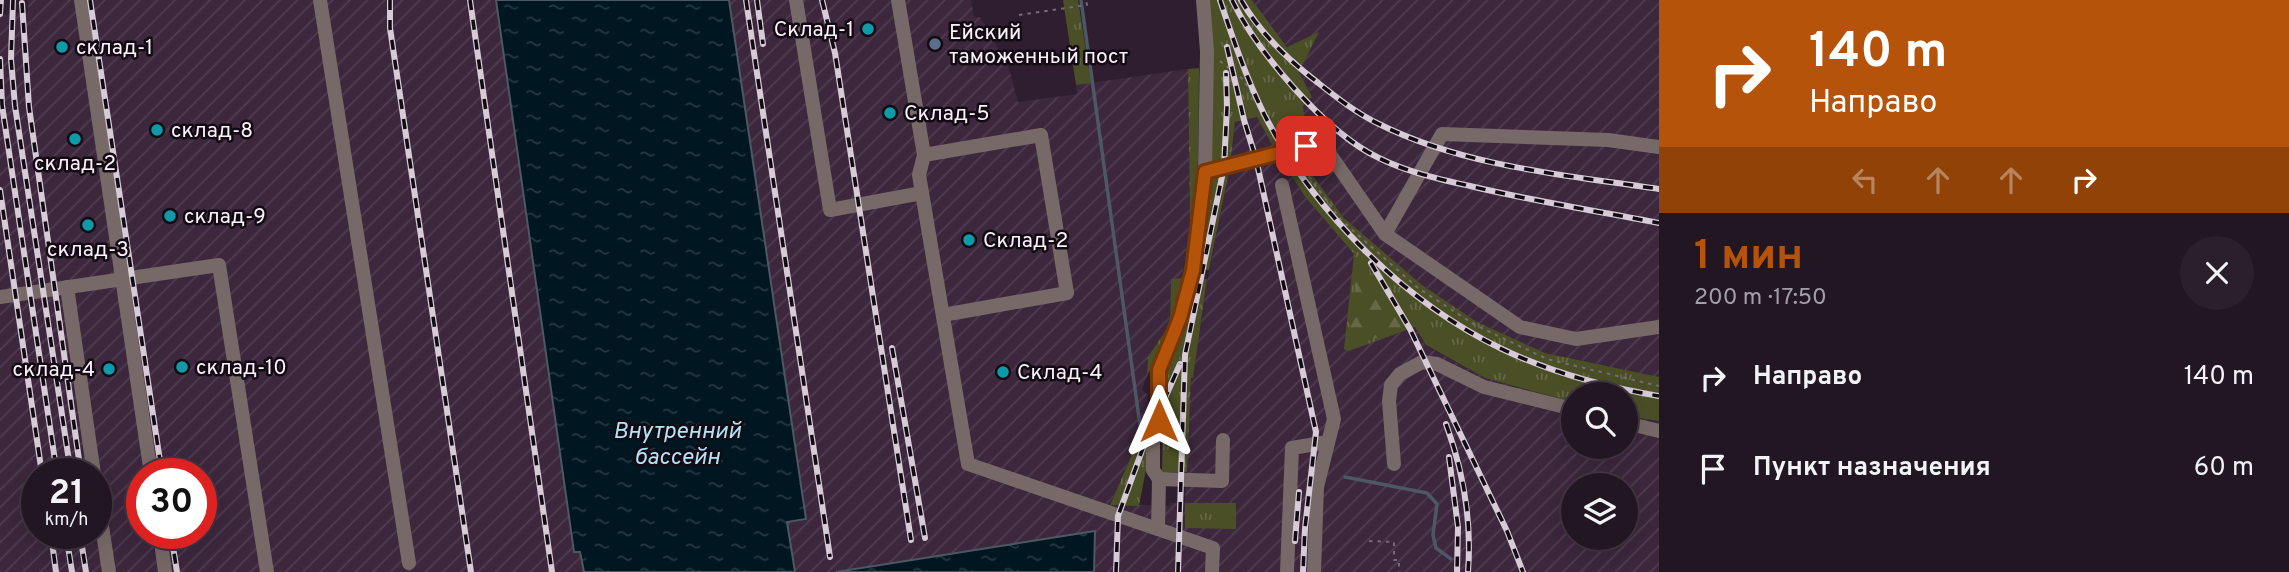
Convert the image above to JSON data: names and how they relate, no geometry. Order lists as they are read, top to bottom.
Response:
{
  "water": ["Внутренний бассейн"],
  "places": [
    "Склад-1",
    "Ейский таможенный пост",
    "склад-1",
    "Склад-5",
    "склад-8",
    "склад-2",
    "склад-9",
    "склад-3",
    "Склад-2",
    "склад-10",
    "склад-4",
    "Склад-4"
  ],
  "page": {
    "turn": ["140 m", "Направо"],
    "heading": ["1 мин", "200 m · 17:50"],
    "list": [
      {
        "name": "Направо",
        "value": "140 m"
      },
      {
        "name": "Пункт назначения",
        "value": "60 m"
      }
    ],
    "speed": "21 km/h",
    "limit": "30"
  }
}
